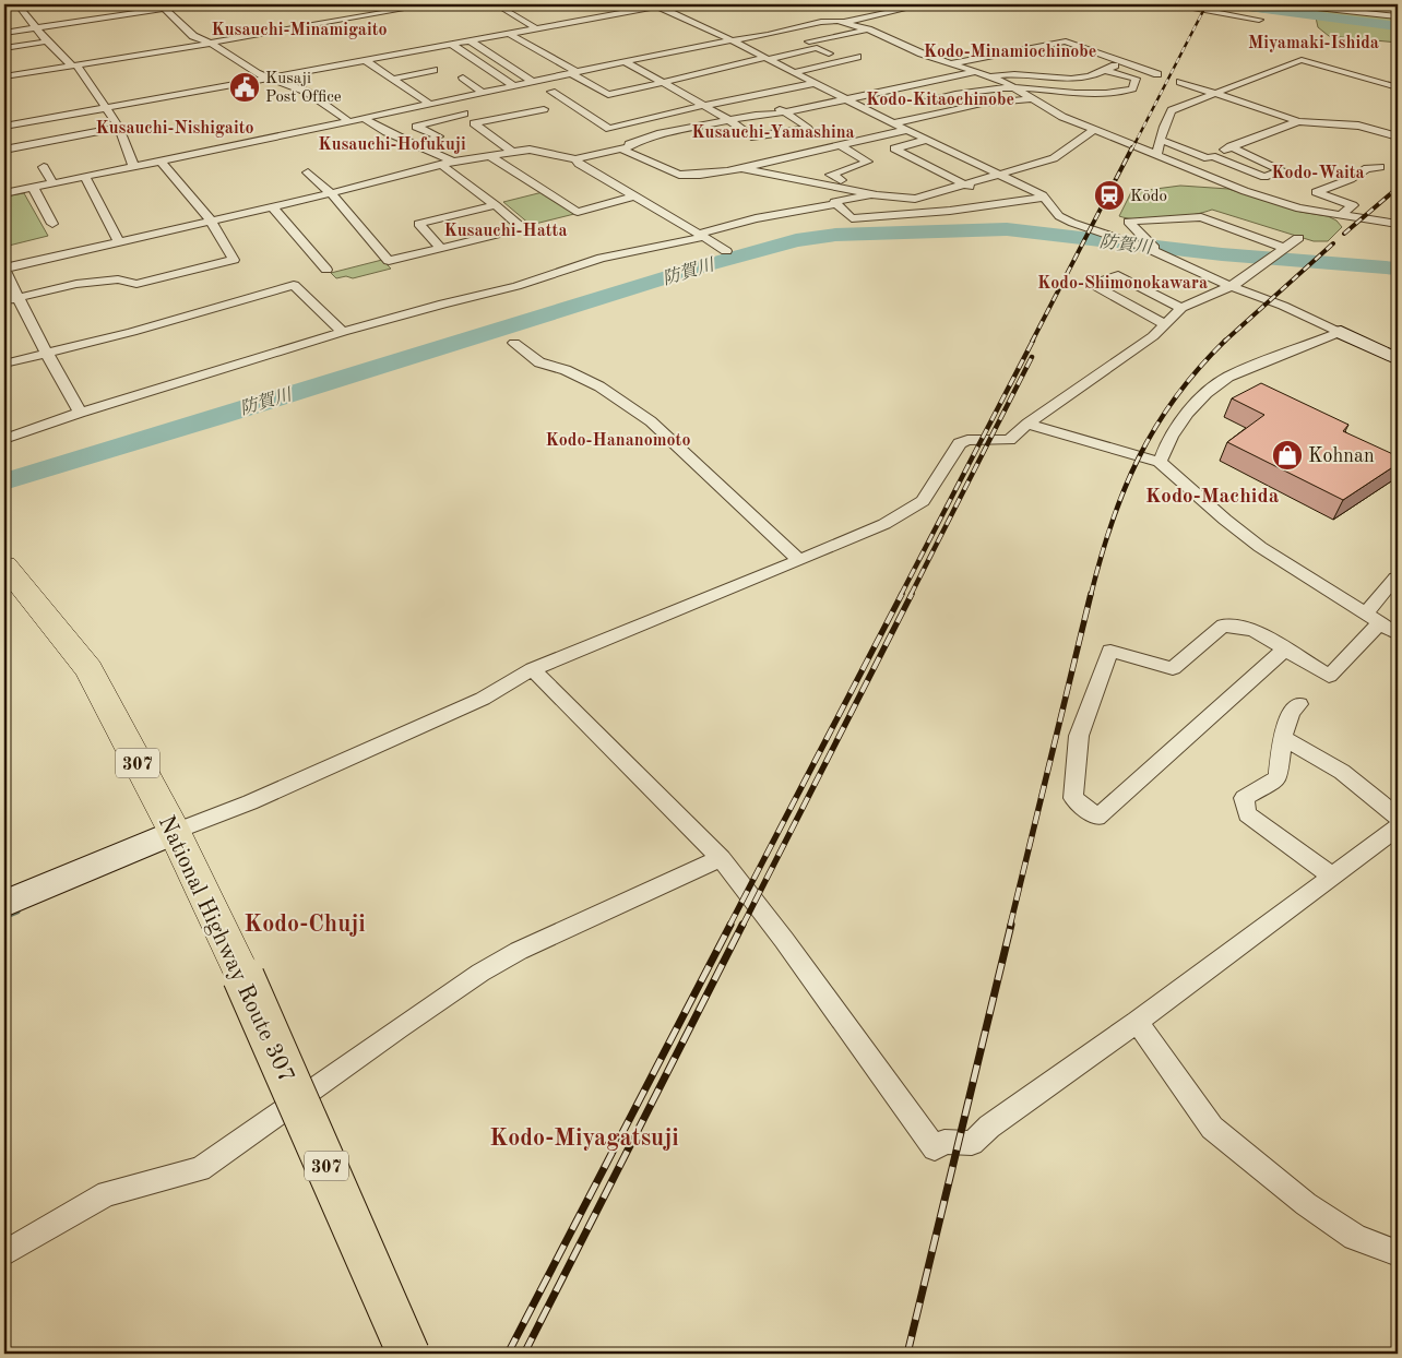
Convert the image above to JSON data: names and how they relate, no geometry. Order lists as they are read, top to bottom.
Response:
{
  "streets": {
    "highway": ["307", "National Highway Route 307"]
  },
  "districts": [
    "Kusauchi-Minamigaito",
    "Miyamaki-Ishida",
    "Kodo-Minamiochinobe",
    "Kodo-Kitaochinobe",
    "Kusauchi-Nishigaito",
    "Kusauchi-Yamashina",
    "Kusauchi-Hofukuji",
    "Kodo-Waita",
    "Kusauchi-Hatta",
    "Kodo-Shimonokawara",
    "Kodo-Hananomoto",
    "Kodo-Machida",
    "Kodo-Chuji",
    "Kodo-Miyagatsuji"
  ],
  "water": ["防賀川"],
  "places": {
    "public building": ["Kusaji Post Office"],
    "station": ["Kōdo"],
    "shop": ["Kohnan"]
  }
}
